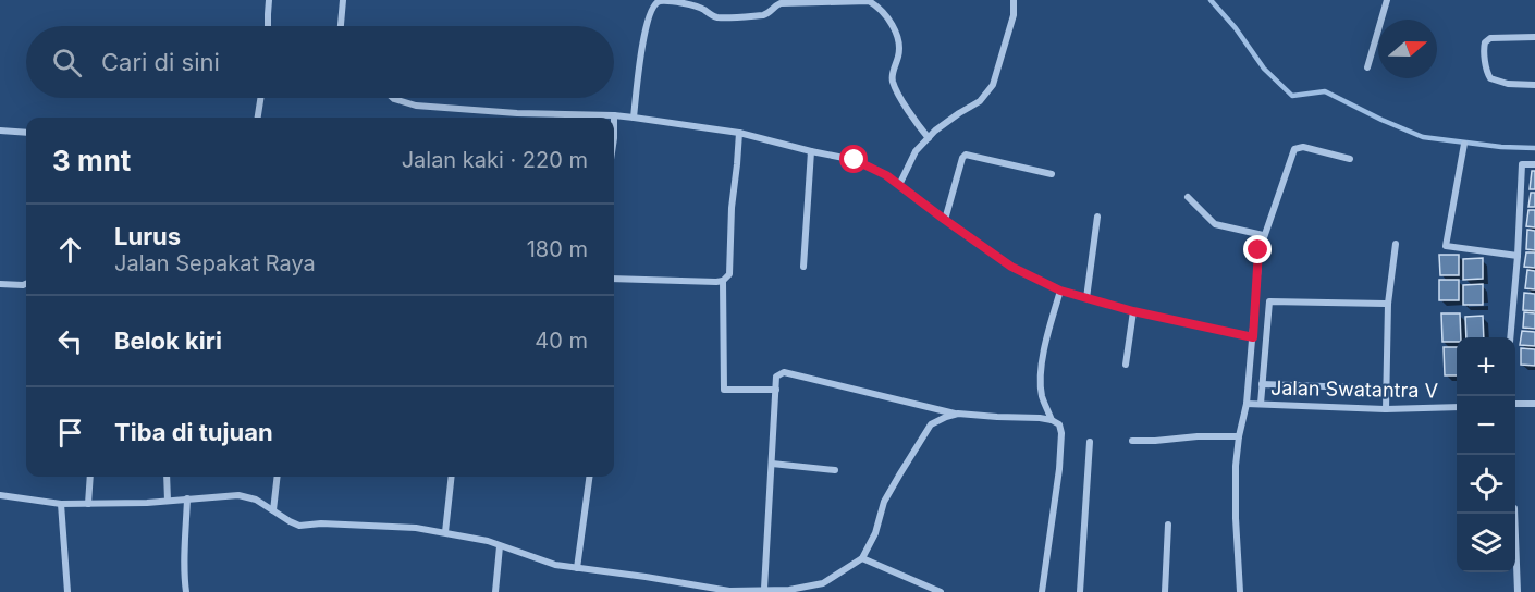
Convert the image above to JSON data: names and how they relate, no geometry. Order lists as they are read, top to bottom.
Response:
{
  "streets": {
    "street": ["Jalan Swatantra V"]
  },
  "north": "right",
  "page": {
    "search": "Cari di sini",
    "heading": ["3 mnt", "Jalan kaki · 220 m"],
    "list": [
      ["Lurus", "Jalan Sepakat Raya", "180 m"],
      ["Belok kiri", "40 m"],
      "Tiba di tujuan"
    ],
    "map_buttons": ["+", "−"]
  }
}
